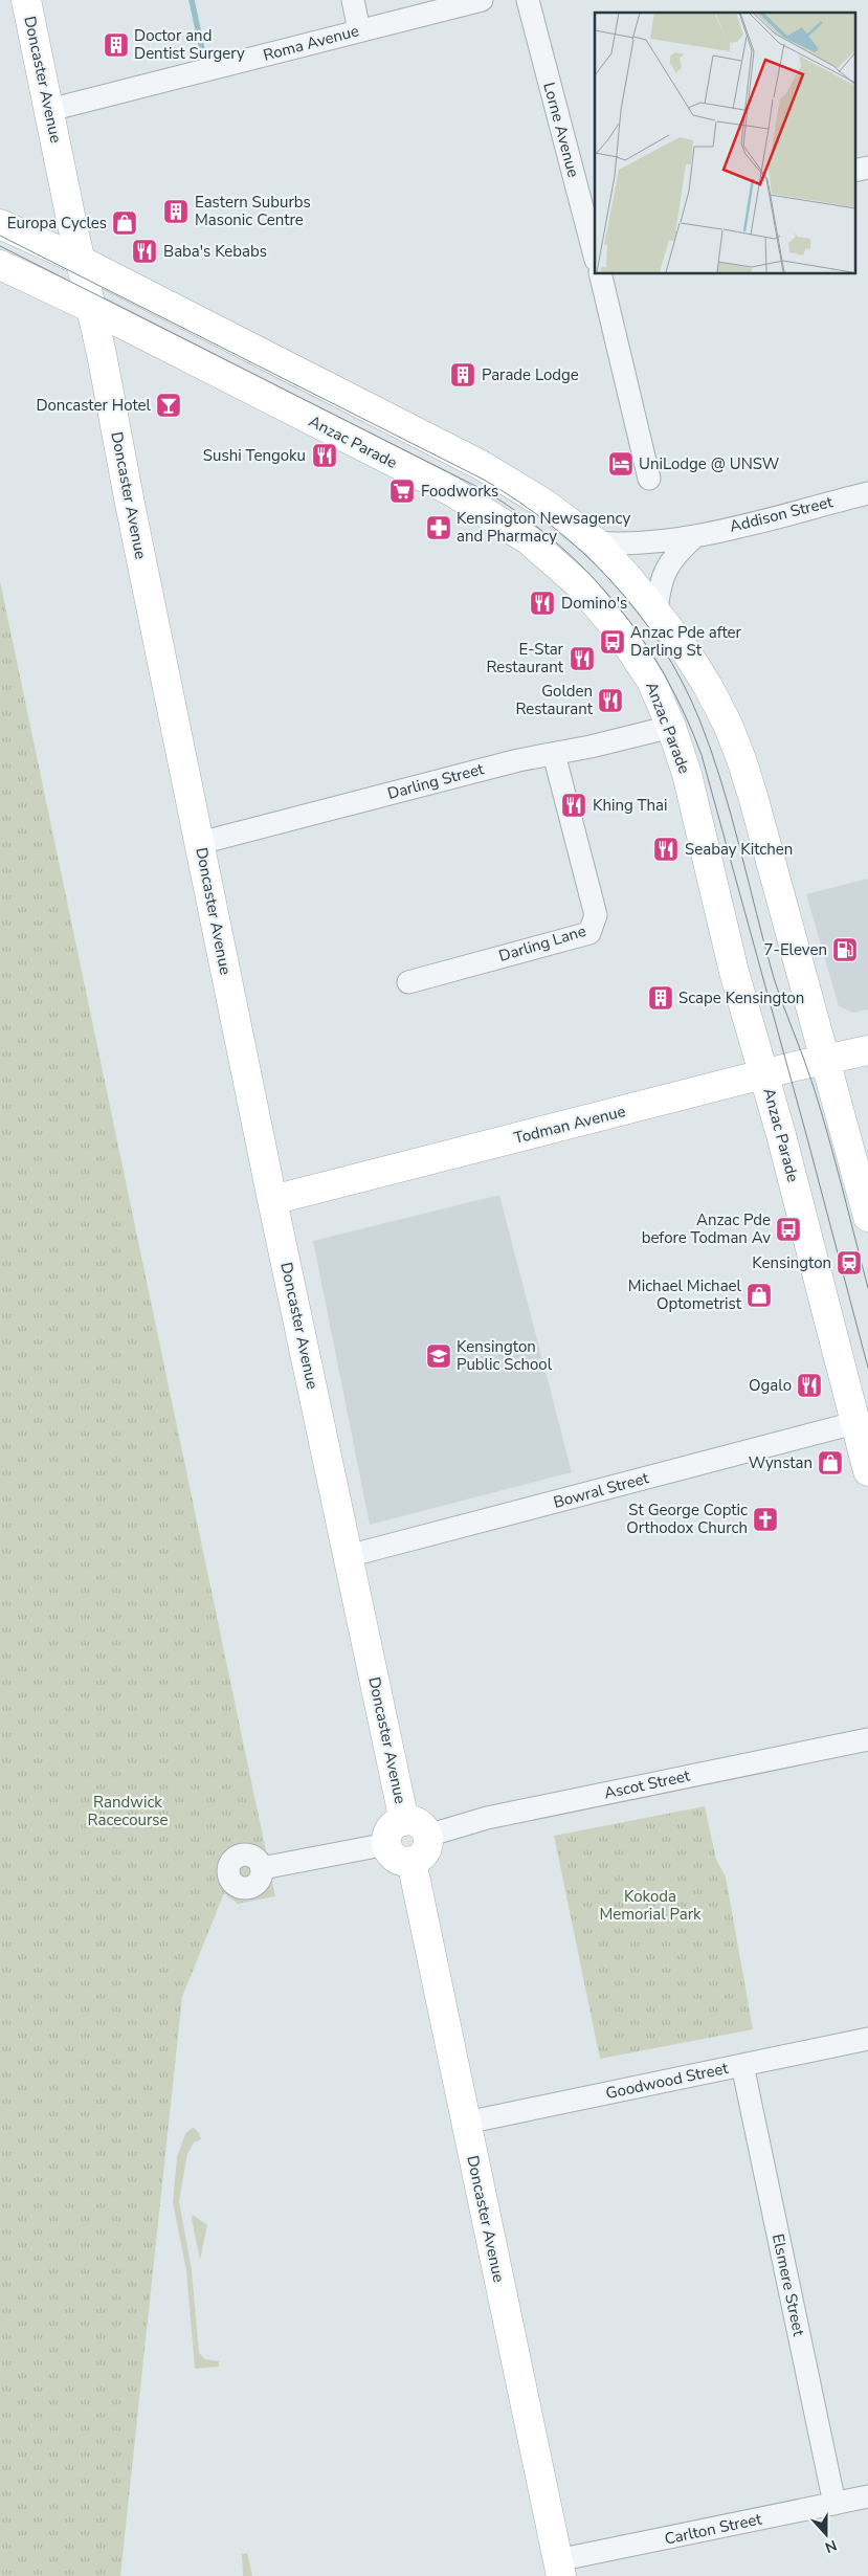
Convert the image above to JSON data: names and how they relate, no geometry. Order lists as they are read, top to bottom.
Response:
{
  "streets": {
    "main road": ["Doncaster Avenue", "Anzac Parade", "Todman Avenue"],
    "street": [
      "Roma Avenue",
      "Lorne Avenue",
      "Addison Street",
      "Darling Street",
      "Darling Lane",
      "Bowral Street",
      "Ascot Street",
      "Goodwood Street",
      "Elsmere Street",
      "Carlton Street"
    ]
  },
  "crossings": [
    ["Roma Avenue", "Doncaster Avenue"],
    ["Doncaster Avenue", "Anzac Parade"],
    ["Doncaster Avenue", "Darling Street"],
    ["Doncaster Avenue", "Todman Avenue"],
    ["Doncaster Avenue", "Bowral Street"],
    ["Doncaster Avenue", "Ascot Street"],
    ["Doncaster Avenue", "Goodwood Street"],
    ["Doncaster Avenue", "Carlton Street"],
    ["Anzac Parade", "Darling Street"],
    ["Anzac Parade", "Todman Avenue"],
    ["Anzac Parade", "Bowral Street"],
    ["Darling Street", "Darling Lane"],
    ["Goodwood Street", "Elsmere Street"],
    ["Elsmere Street", "Carlton Street"]
  ],
  "parks": ["Randwick Racecourse", "Kokoda Memorial Park"],
  "places": {
    "building": [
      "Doctor and Dentist Surgery",
      "Eastern Suburbs Masonic Centre",
      "Parade Lodge",
      "Scape Kensington"
    ],
    "shop": ["Europa Cycles", "Michael Michael Optometrist", "Wynstan"],
    "restaurant": [
      "Baba's Kebabs",
      "Sushi Tengoku",
      "Domino's",
      "E-Star Restaurant",
      "Golden Restaurant",
      "Khing Thai",
      "Seabay Kitchen",
      "Ogalo"
    ],
    "bar": ["Doncaster Hotel"],
    "hotel": ["UniLodge @ UNSW"],
    "supermarket": ["Foodworks"],
    "pharmacy": ["Kensington Newsagency and Pharmacy"],
    "bus stop": ["Anzac Pde after Darling St", "Anzac Pde before Todman Av"],
    "fuel station": ["7-Eleven"],
    "station": ["Kensington"],
    "school or university": ["Kensington Public School"],
    "church": ["St George Coptic Orthodox Church"]
  },
  "north": "bottom"
}
